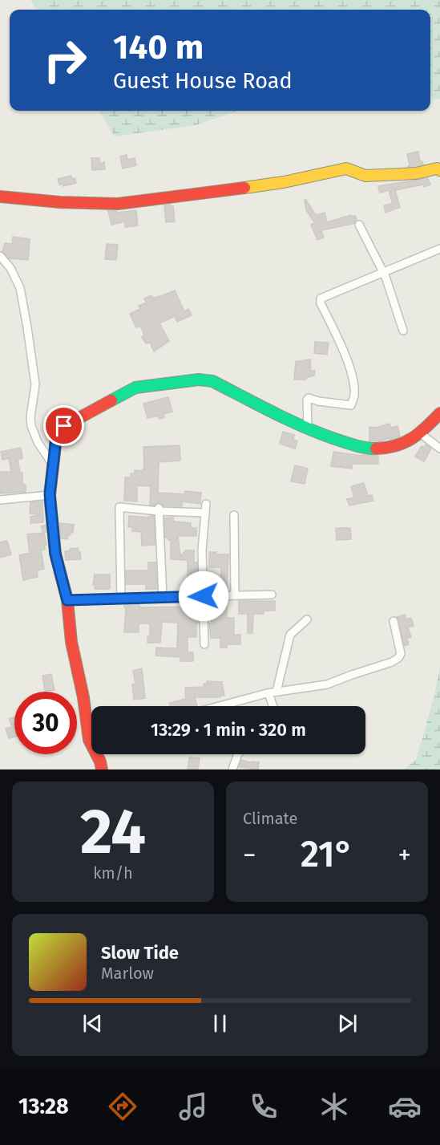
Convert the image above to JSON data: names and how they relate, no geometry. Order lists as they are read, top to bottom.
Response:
{
  "page": {
    "turn": ["140 m", "Guest House Road"],
    "limit": "30",
    "trip": "13:29 · 1 min · 320 m",
    "tile": [
      ["24", "km/h"],
      "Climate"
    ],
    "heat": ["−", "21°", "+"],
    "song": ["Slow Tide", "Marlow"],
    "tabs": "13:28"
  }
}
